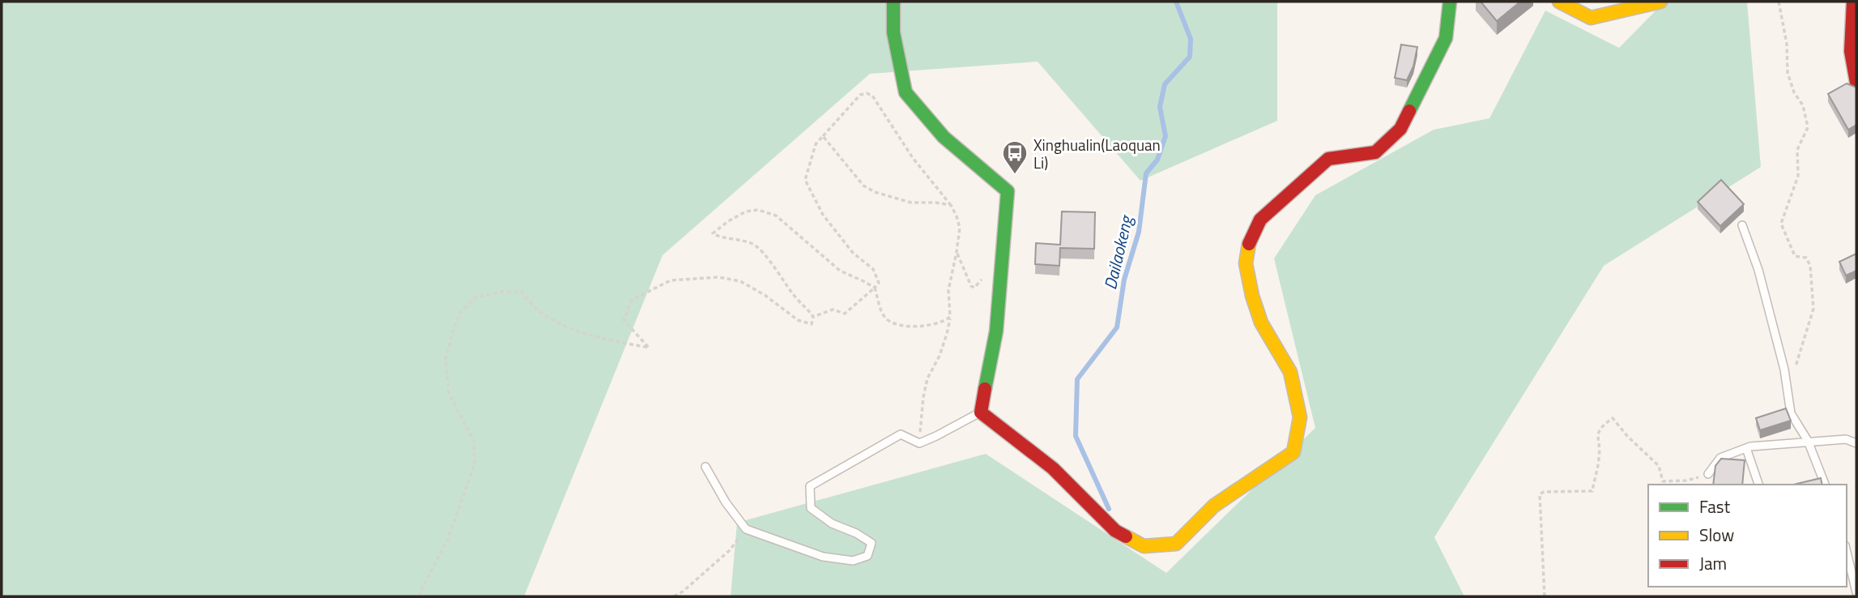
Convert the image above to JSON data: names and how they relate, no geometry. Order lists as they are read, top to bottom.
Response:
{
  "water": ["Dailaokeng"],
  "places": {
    "bus stop": ["Xinghualin(Laoquan Li)"]
  },
  "legend": ["Fast", "Slow", "Jam"]
}
